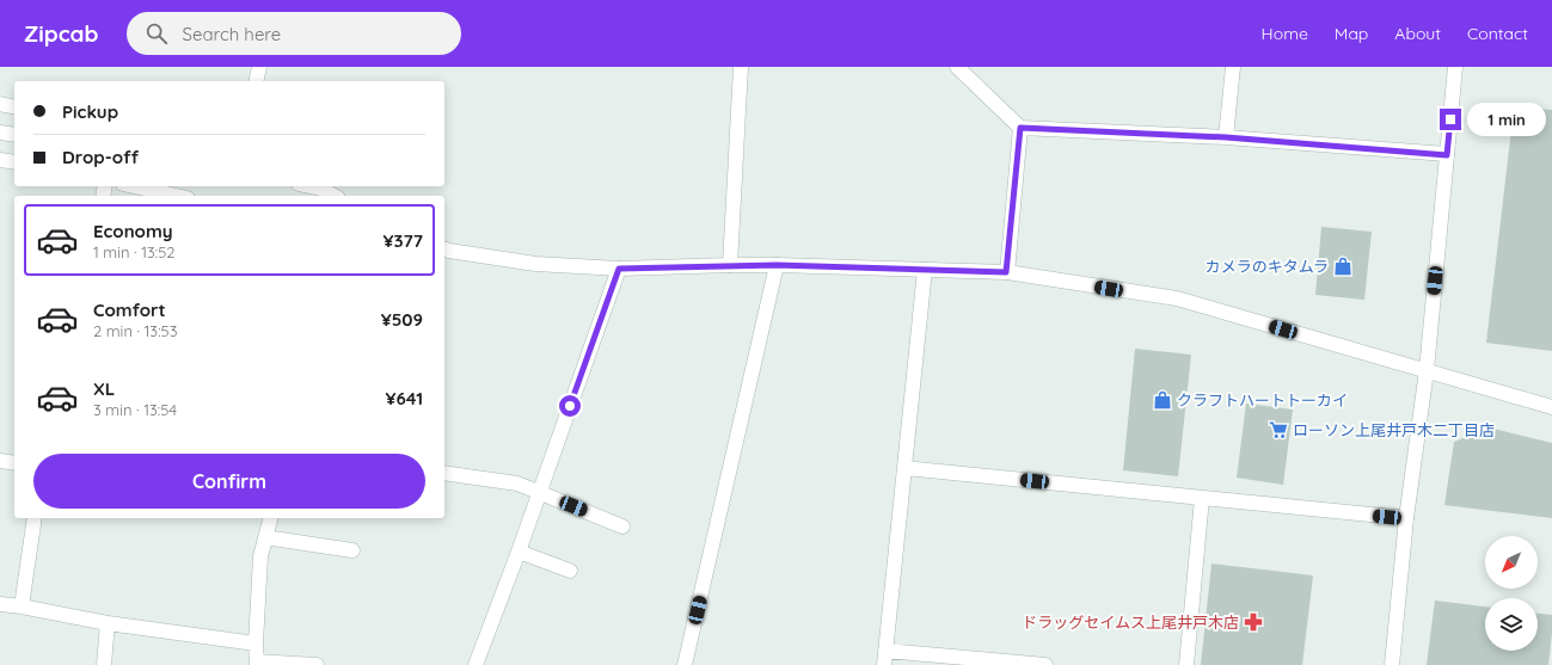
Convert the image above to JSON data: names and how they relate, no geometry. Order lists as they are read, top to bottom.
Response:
{
  "places": {
    "shop": ["カメラのキタムラ", "クラフトハートトーカイ"],
    "supermarket": ["ローソン上尾井戸木二丁目店"],
    "pharmacy": ["ドラッグセイムス上尾井戸木店"]
  },
  "north": "bottom left",
  "page": {
    "header": "Zipcab",
    "search": "Search here",
    "nav": [
      "Home",
      "Map",
      "About",
      "Contact"
    ],
    "banner": ["Pickup", "Drop-off"],
    "bubble": "1 min",
    "list": [
      {
        "name": "Economy",
        "note": "1 min · 13:52",
        "value": "¥377"
      },
      {
        "name": "Comfort",
        "note": "2 min · 13:53",
        "value": "¥509"
      },
      {
        "name": "XL",
        "note": "3 min · 13:54",
        "value": "¥641"
      }
    ],
    "buttons": "Confirm"
  }
}
